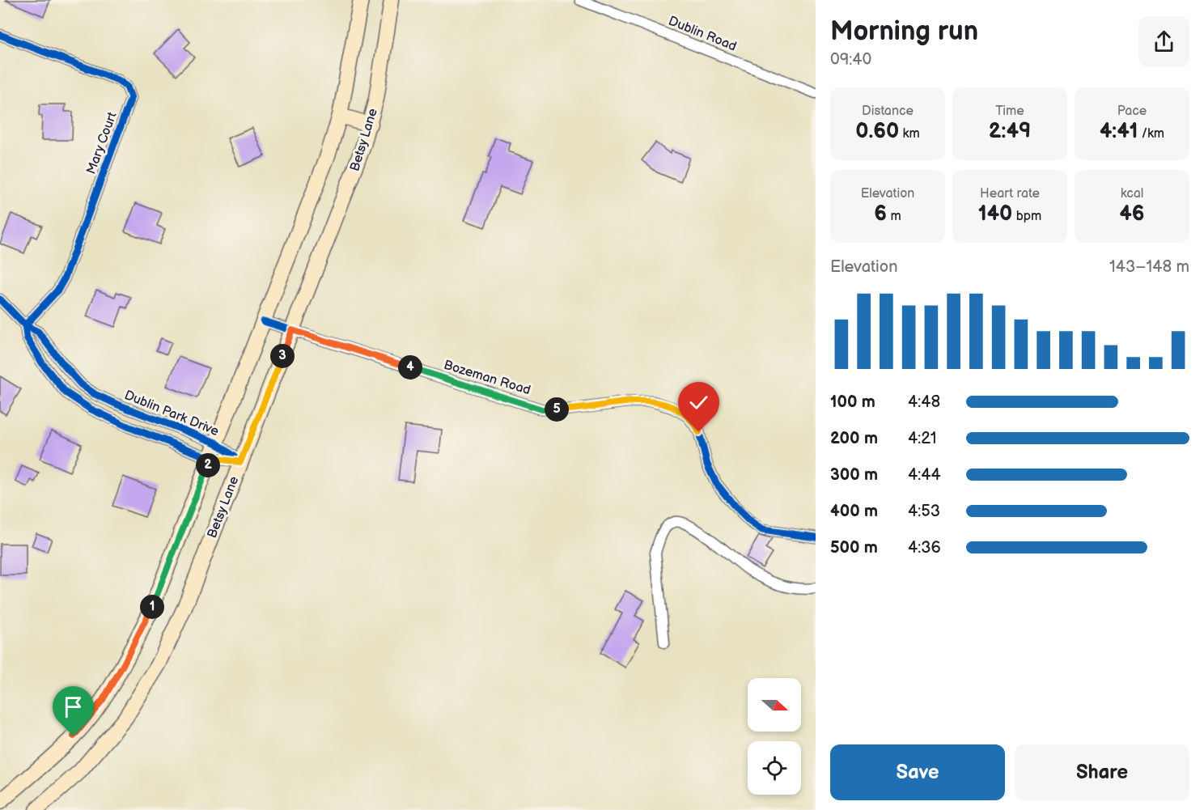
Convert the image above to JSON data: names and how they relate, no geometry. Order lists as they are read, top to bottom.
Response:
{
  "streets": {
    "main road": ["Betsy Lane"],
    "street": [
      "Dublin Road",
      "Mary Court",
      "Bozeman Road",
      "Dublin Park Drive"
    ]
  },
  "crossings": [
    ["Betsy Lane", "Bozeman Road"],
    ["Betsy Lane", "Dublin Park Drive"],
    ["Mary Court", "Dublin Park Drive"]
  ],
  "north": "right",
  "page": {
    "heading": ["Morning run", "09:40"],
    "stats": [
      ["Distance", "0.60 km"],
      ["Time", "2:49"],
      ["Pace", "4:41 /km"],
      ["Elevation", "6 m"],
      ["Heart rate", "140 bpm"],
      ["kcal", "46"]
    ],
    "chart": ["Elevation", "143–148 m"],
    "pins": [
      "3",
      "4",
      "5",
      "2",
      "1"
    ],
    "list": [
      {
        "name": "100 m",
        "note": "4:48"
      },
      {
        "name": "200 m",
        "note": "4:21"
      },
      {
        "name": "300 m",
        "note": "4:44"
      },
      {
        "name": "400 m",
        "note": "4:53"
      },
      {
        "name": "500 m",
        "note": "4:36"
      }
    ],
    "buttons": ["Save", "Share"]
  }
}
